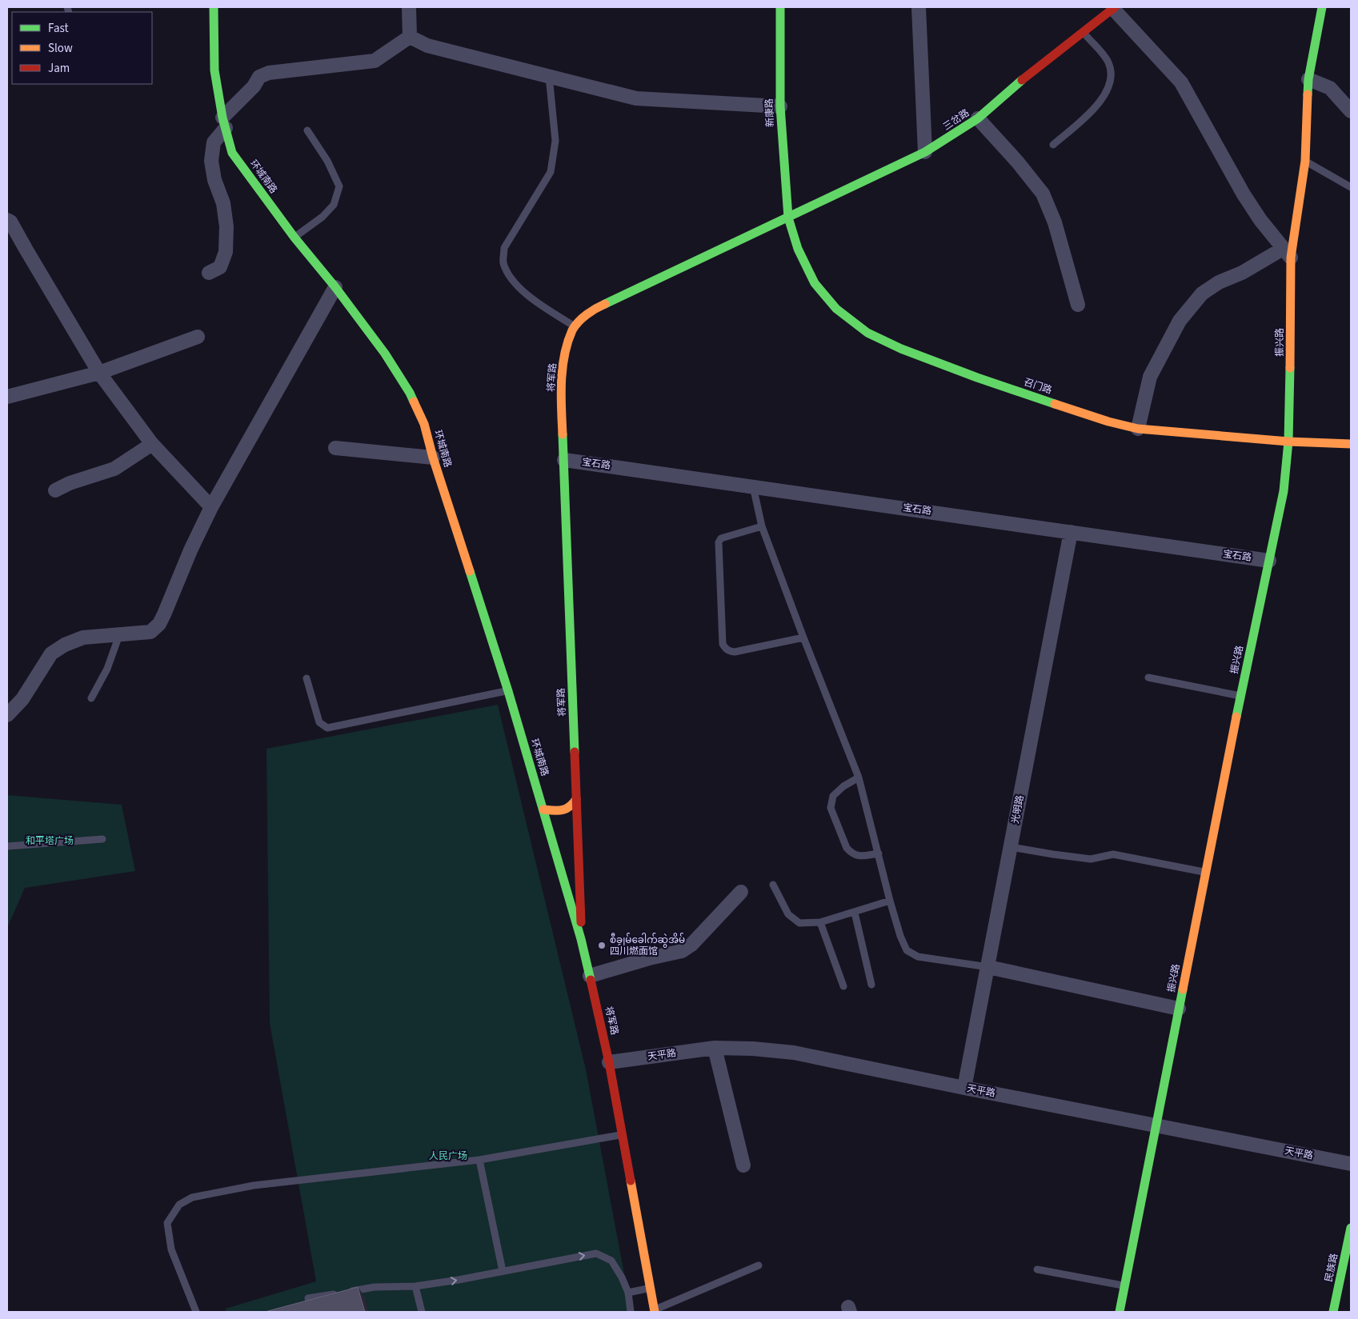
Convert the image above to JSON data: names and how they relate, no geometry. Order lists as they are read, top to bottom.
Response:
{
  "streets": {
    "main road": [
      "新康路",
      "三岔路",
      "环城南路",
      "振兴路",
      "将军路",
      "召门路",
      "民族路"
    ],
    "street": ["宝石路", "光明路", "天平路"]
  },
  "crossings": [
    ["新康路", "三岔路"],
    ["新康路", "将军路"],
    ["新康路", "召门路"],
    ["三岔路", "将军路"],
    ["三岔路", "召门路"],
    ["环城南路", "将军路"],
    ["振兴路", "召门路"],
    ["振兴路", "宝石路"],
    ["振兴路", "天平路"],
    ["将军路", "召门路"],
    ["将军路", "宝石路"],
    ["将军路", "天平路"],
    ["宝石路", "光明路"],
    ["光明路", "天平路"]
  ],
  "parks": ["和平塔广场", "人民广场"],
  "places": ["စီချွမ်ခေါက်ဆွဲအိမ် 四川燃面馆"],
  "legend": ["Fast", "Slow", "Jam"]
}
